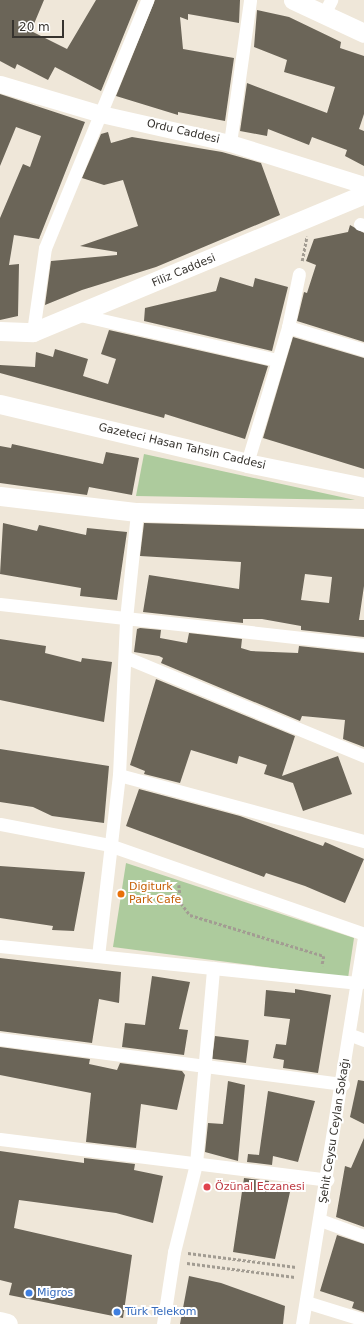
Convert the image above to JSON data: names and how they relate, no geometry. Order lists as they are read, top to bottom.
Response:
{
  "streets": {
    "main road": ["Filiz Caddesi", "Gazeteci Hasan Tahsin Caddesi"],
    "street": ["Ordu Caddesi", "Şehit Ceysu Ceylan Sokağı"]
  },
  "places": [
    "Digiturk Park Cafe",
    "Özünal Eczanesi",
    "Migros",
    "Türk Telekom"
  ],
  "scale_bar": "20 m"
}
